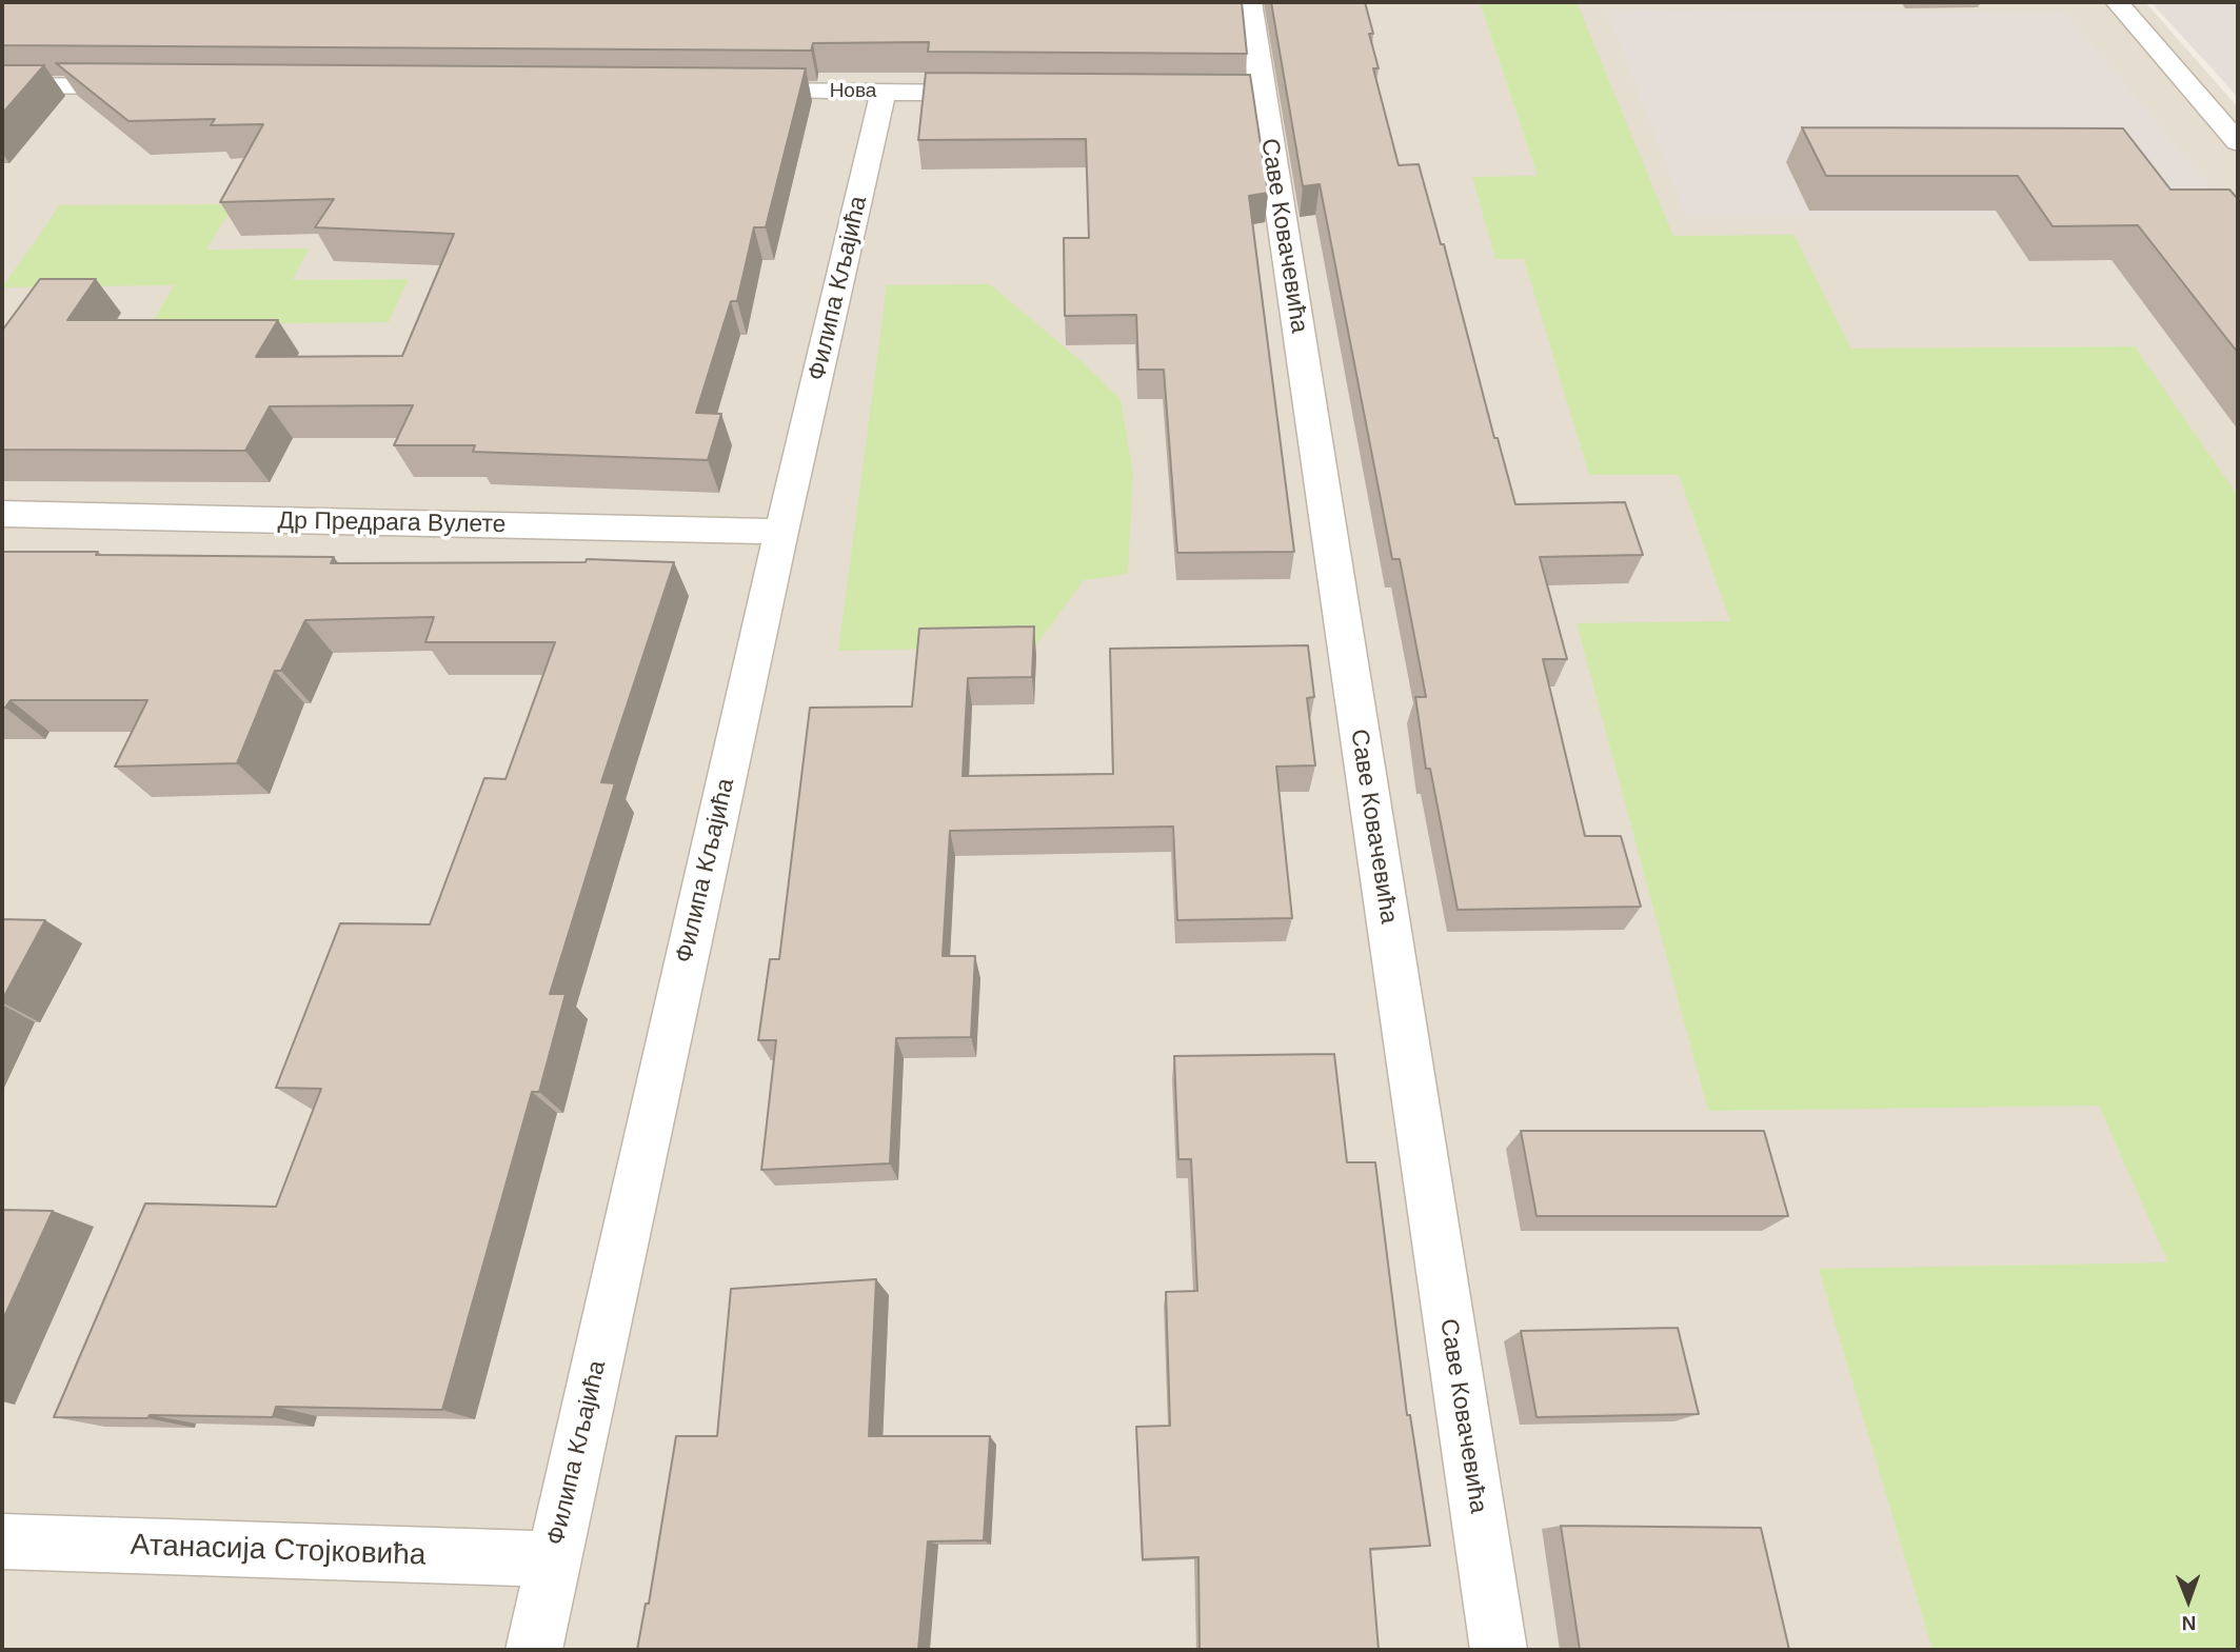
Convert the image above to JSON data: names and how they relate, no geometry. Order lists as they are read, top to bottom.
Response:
{
  "streets": {
    "street": [
      "Нова",
      "Саве Ковачевића",
      "Филипа Кљајића",
      "Др Предрага Вулете",
      "Атанасија Стојковића"
    ]
  },
  "crossings": [
    ["Нова", "Филипа Кљајића"],
    ["Филипа Кљајића", "Др Предрага Вулете"],
    ["Филипа Кљајића", "Атанасија Стојковића"]
  ],
  "north": "bottom"
}
